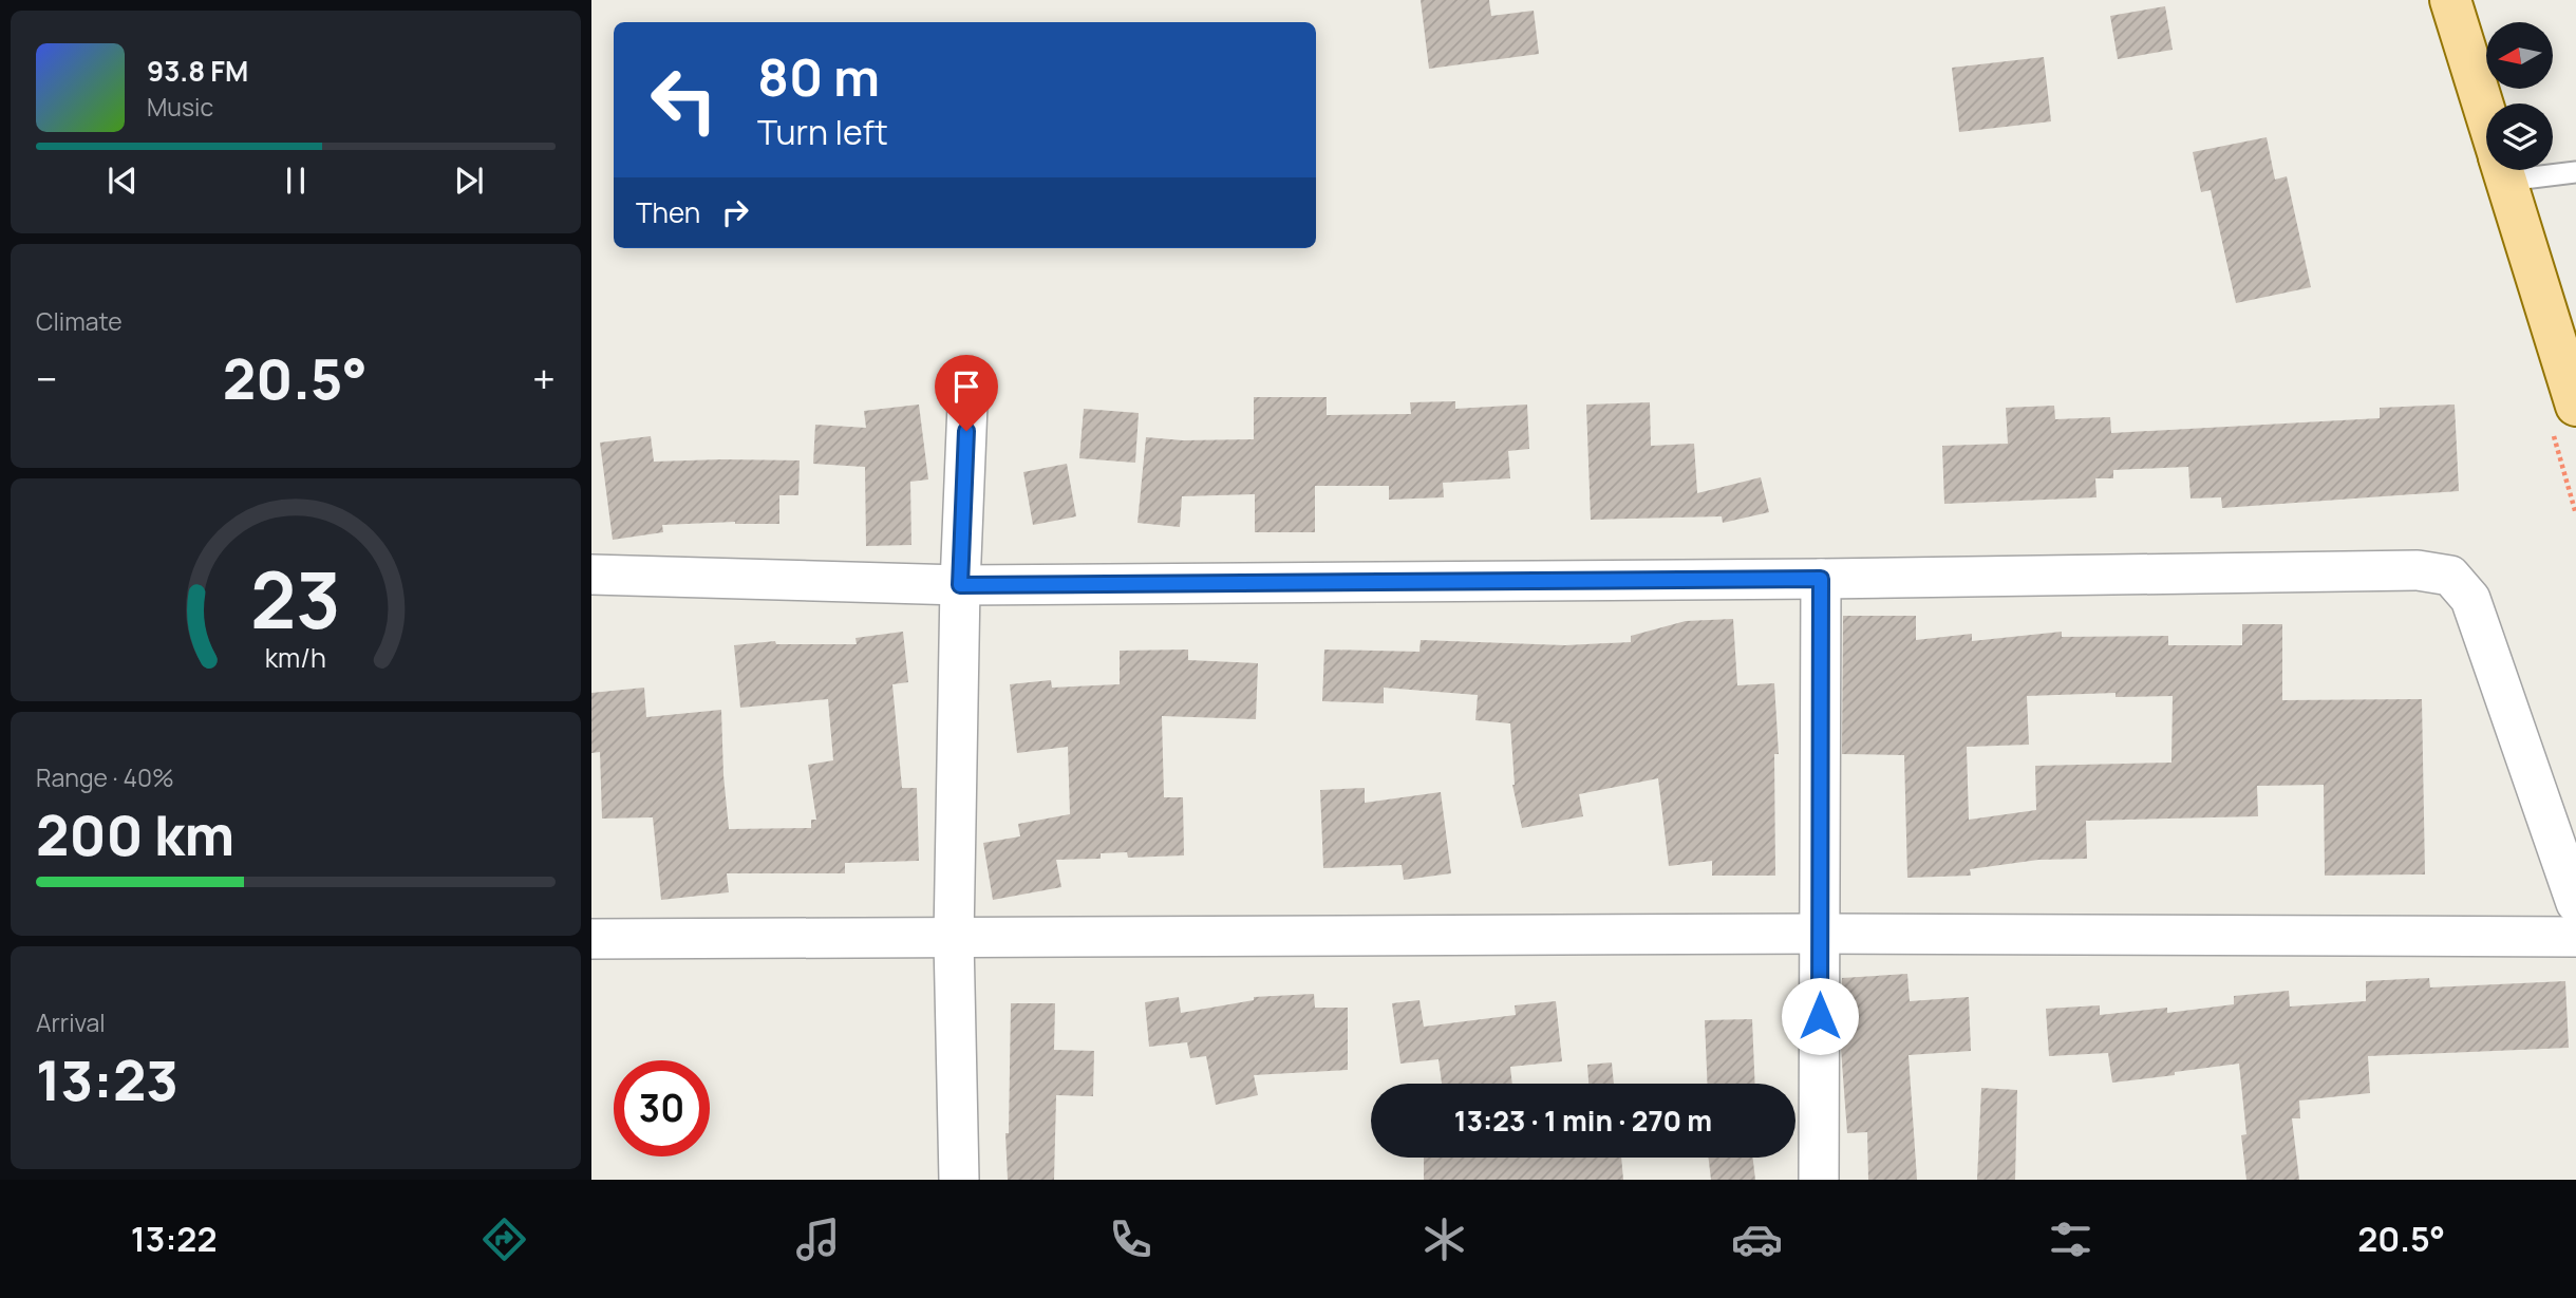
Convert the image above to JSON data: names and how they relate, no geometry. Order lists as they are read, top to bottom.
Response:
{
  "north": "left",
  "page": {
    "turn": ["80 m", "Turn left"],
    "song": ["93.8 FM", "Music"],
    "then": "Then",
    "tile": [
      "Climate",
      ["Range · 40%", "200 km"],
      ["Arrival", "13:23"]
    ],
    "heat": ["−", "20.5°", "+"],
    "limit": "30",
    "trip": "13:23 · 1 min · 270 m",
    "tabs": ["13:22", "20.5°"],
    "gauge": ["23", "km/h"]
  }
}
